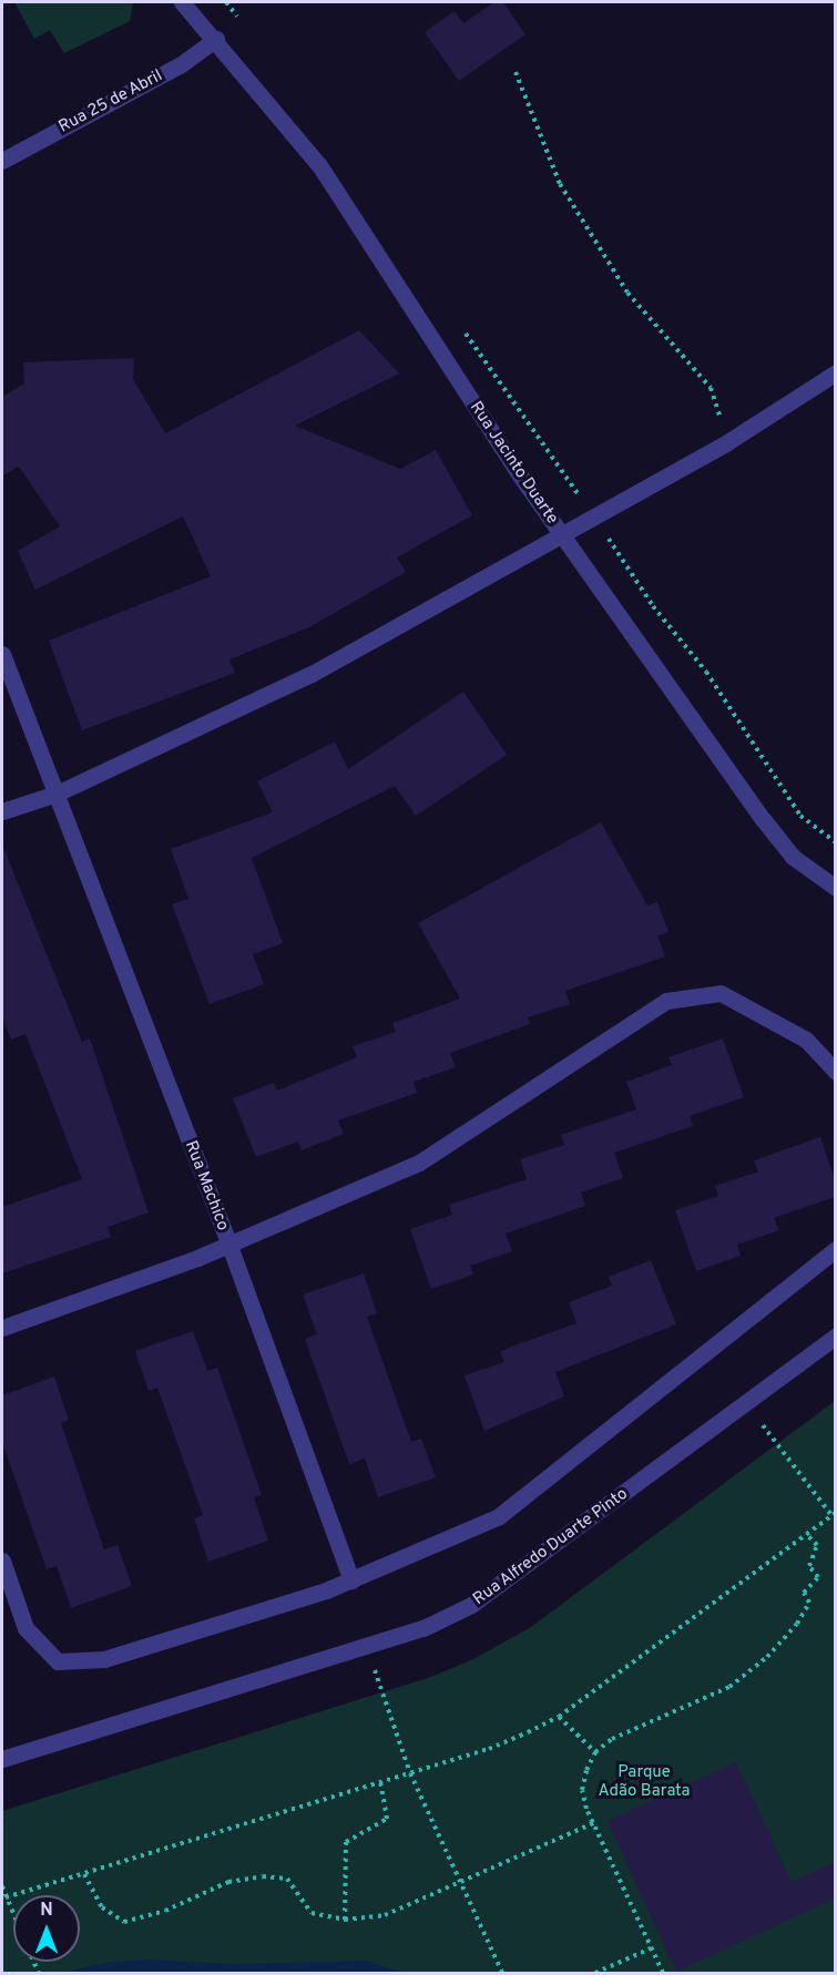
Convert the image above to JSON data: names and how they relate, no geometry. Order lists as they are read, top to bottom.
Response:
{
  "streets": {
    "street": [
      "Rua 25 de Abril",
      "Rua Jacinto Duarte",
      "Rua Machico",
      "Rua Alfredo Duarte Pinto"
    ]
  },
  "crossings": [
    ["Rua 25 de Abril", "Rua Jacinto Duarte"]
  ],
  "parks": ["Parque Adão Barata"],
  "north": "top"
}
